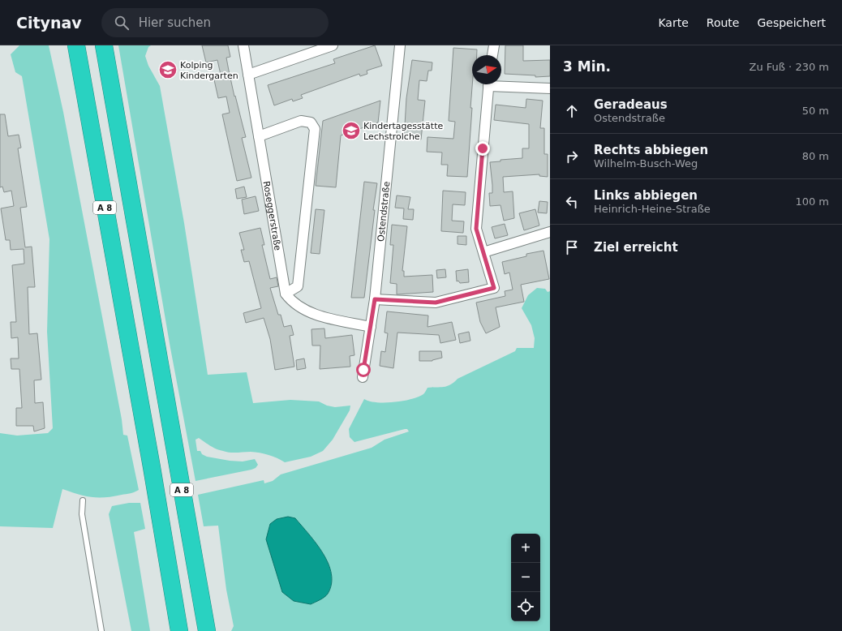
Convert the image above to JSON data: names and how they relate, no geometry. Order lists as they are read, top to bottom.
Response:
{
  "streets": {
    "highway": ["A 8"],
    "street": ["Ostendstraße", "Roseggerstraße"]
  },
  "places": {
    "school or university": ["Kolping Kindergarten", "Kindertagesstätte Lechstrolche"]
  },
  "north": "right",
  "page": {
    "header": "Citynav",
    "search": "Hier suchen",
    "nav": ["Karte", "Route", "Gespeichert"],
    "heading": ["3 Min.", "Zu Fuß · 230 m"],
    "list": [
      ["Geradeaus", "Ostendstraße", "50 m"],
      ["Rechts abbiegen", "Wilhelm-Busch-Weg", "80 m"],
      ["Links abbiegen", "Heinrich-Heine-Straße", "100 m"],
      "Ziel erreicht"
    ],
    "map_buttons": ["+", "−"]
  }
}
